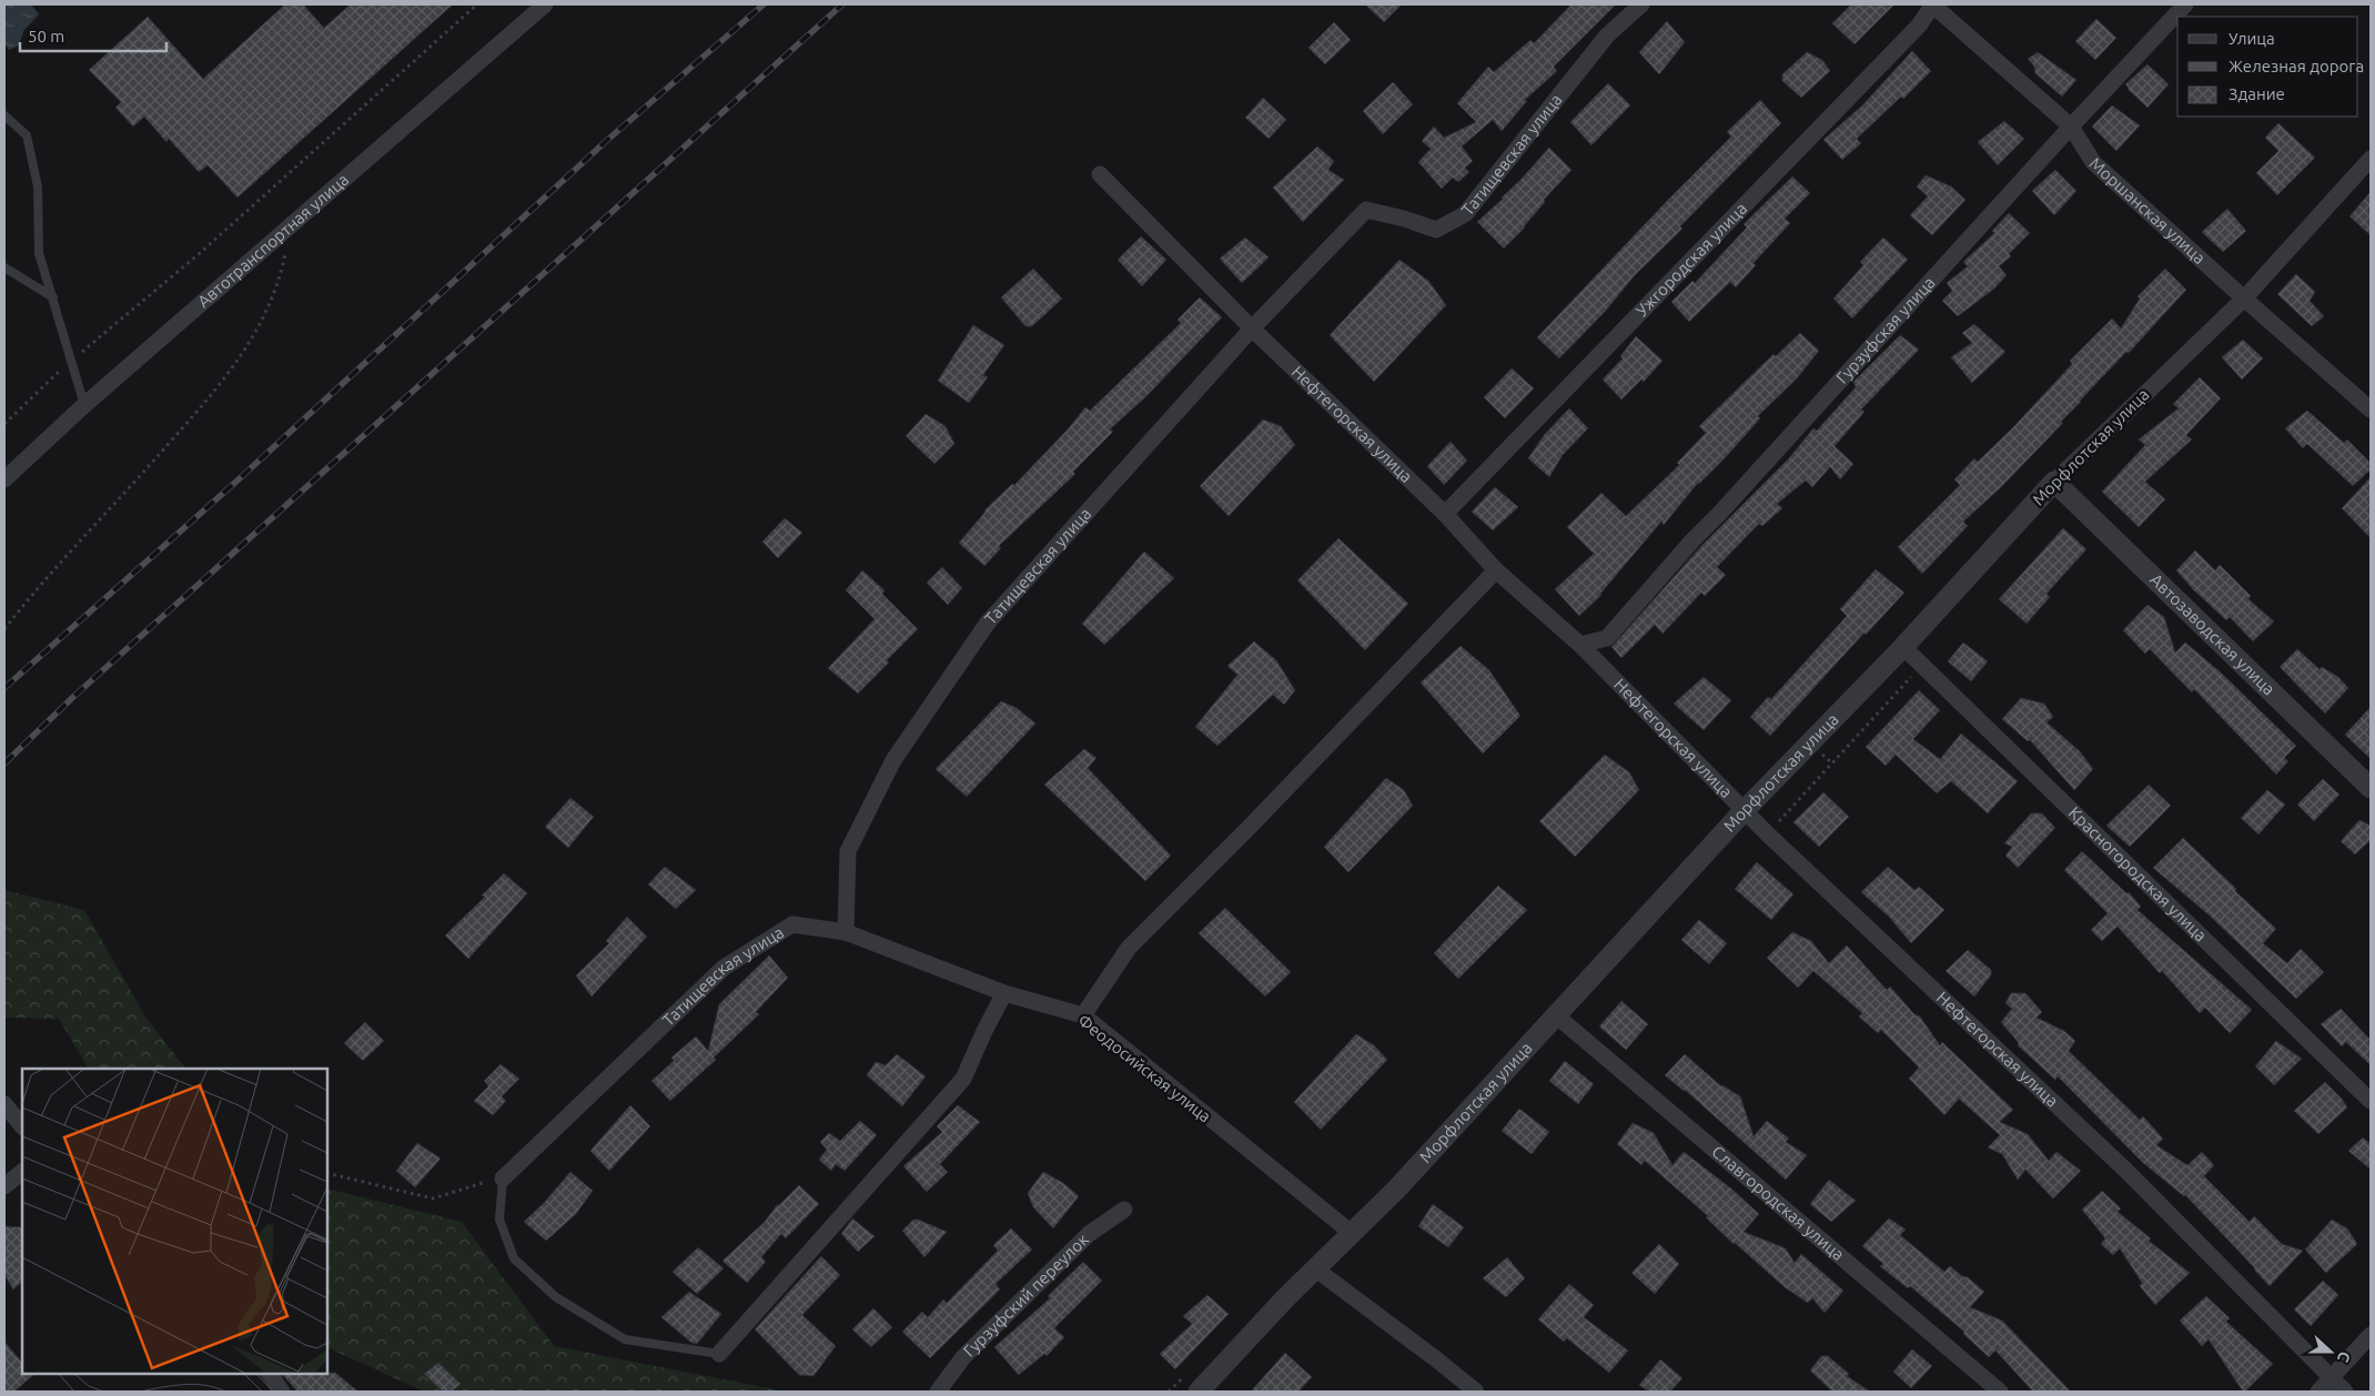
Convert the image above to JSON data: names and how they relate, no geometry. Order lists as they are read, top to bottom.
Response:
{
  "streets": {
    "street": [
      "Татищевская улица",
      "Моршанская улица",
      "Автотранспортная улица",
      "Ужгородская улица",
      "Гурзуфская улица",
      "Нефтегорская улица",
      "Морфлотская улица",
      "Автозаводская улица",
      "Красногородская улица",
      "Феодосийская улица",
      "Славгородская улица",
      "Гурзуфский переулок"
    ]
  },
  "crossings": [
    ["Татищевская улица", "Нефтегорская улица"],
    ["Татищевская улица", "Феодосийская улица"],
    ["Моршанская улица", "Ужгородская улица"],
    ["Моршанская улица", "Гурзуфская улица"],
    ["Моршанская улица", "Морфлотская улица"],
    ["Ужгородская улица", "Нефтегорская улица"],
    ["Гурзуфская улица", "Нефтегорская улица"],
    ["Нефтегорская улица", "Морфлотская улица"],
    ["Морфлотская улица", "Автозаводская улица"],
    ["Морфлотская улица", "Красногородская улица"],
    ["Морфлотская улица", "Феодосийская улица"],
    ["Морфлотская улица", "Славгородская улица"]
  ],
  "legend": ["Улица", "Железная дорога", "Здание"],
  "scale_bar": "50 m",
  "north": "right"
}
